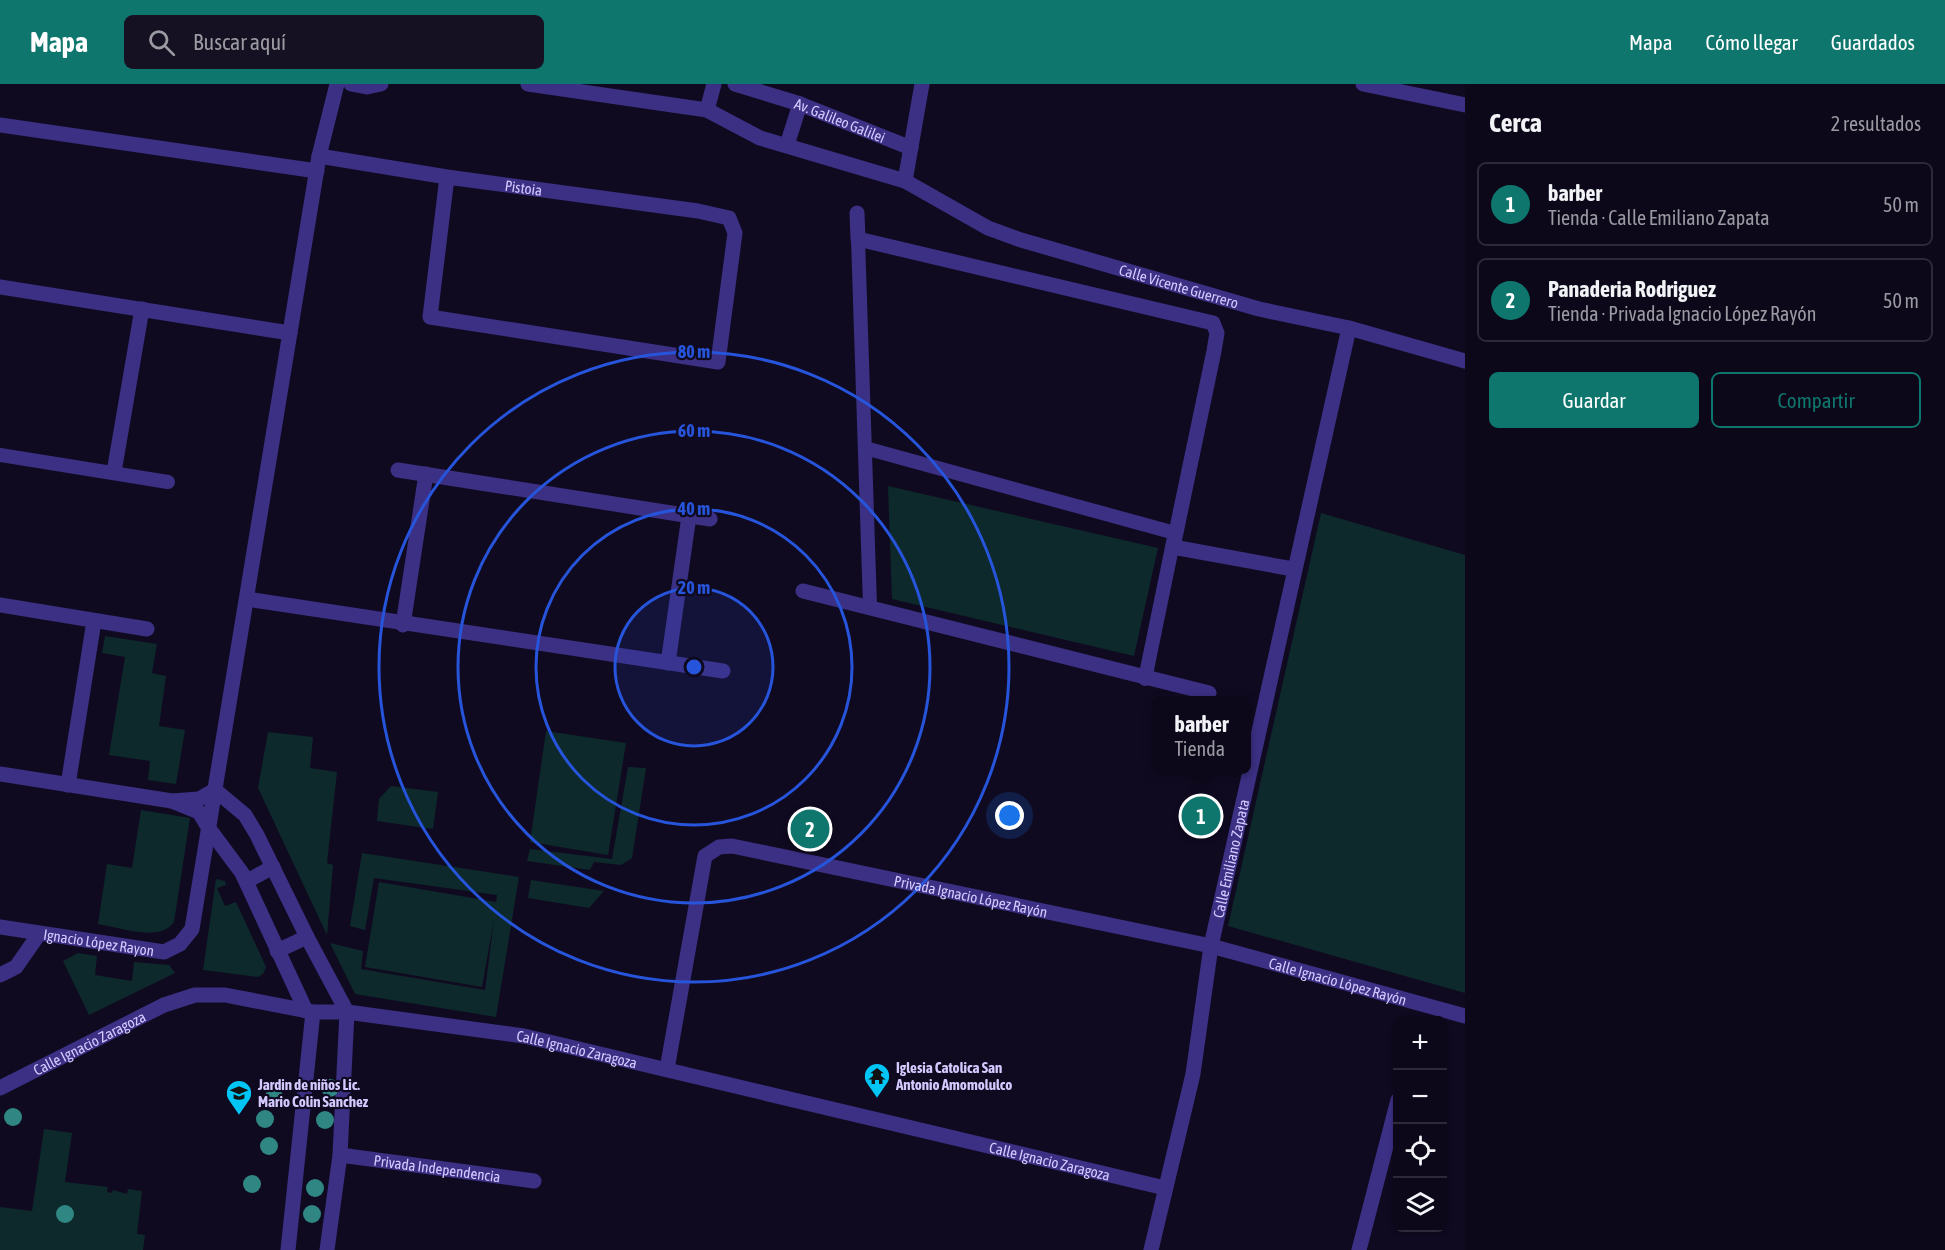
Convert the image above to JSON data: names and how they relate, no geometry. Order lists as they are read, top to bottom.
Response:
{
  "streets": {
    "street": [
      "Av. Galileo Galilei",
      "Pistoia",
      "Calle Vicente Guerrero",
      "Calle Emiliano Zapata",
      "Privada Ignacio López Rayón",
      "Ignacio López Rayon",
      "Calle Ignacio López Rayón",
      "Calle Ignacio Zaragoza",
      "Privada Independencia"
    ]
  },
  "crossings": [
    ["Pistoia", "Ignacio López Rayon"],
    ["Calle Vicente Guerrero", "Calle Emiliano Zapata"],
    ["Calle Emiliano Zapata", "Privada Ignacio López Rayón"],
    ["Calle Emiliano Zapata", "Calle Ignacio López Rayón"],
    ["Calle Emiliano Zapata", "Calle Ignacio Zaragoza"],
    ["Privada Ignacio López Rayón", "Calle Ignacio López Rayón"],
    ["Privada Ignacio López Rayón", "Calle Ignacio Zaragoza"]
  ],
  "places": {
    "temple": ["Iglesia Catolica San Antonio Amomolulco"],
    "school or university": ["Jardin de niños Lic. Mario Colin Sanchez"]
  },
  "page": {
    "header": "Mapa",
    "search": "Buscar aquí",
    "nav": ["Mapa", "Cómo llegar", "Guardados"],
    "heading": ["Cerca", "2 resultados"],
    "list": [
      {
        "mark": "1",
        "name": "barber",
        "note": "Tienda · Calle Emiliano Zapata",
        "value": "50 m"
      },
      {
        "mark": "2",
        "name": "Panaderia Rodriguez",
        "note": "Tienda · Privada Ignacio López Rayón",
        "value": "50 m"
      }
    ],
    "buttons": ["Guardar", "Compartir"],
    "popup": ["barber", "Tienda"],
    "pins": ["1", "2"],
    "map_buttons": ["+", "−"]
  },
  "rings": [
    "80 m",
    "60 m",
    "40 m",
    "20 m"
  ]
}
